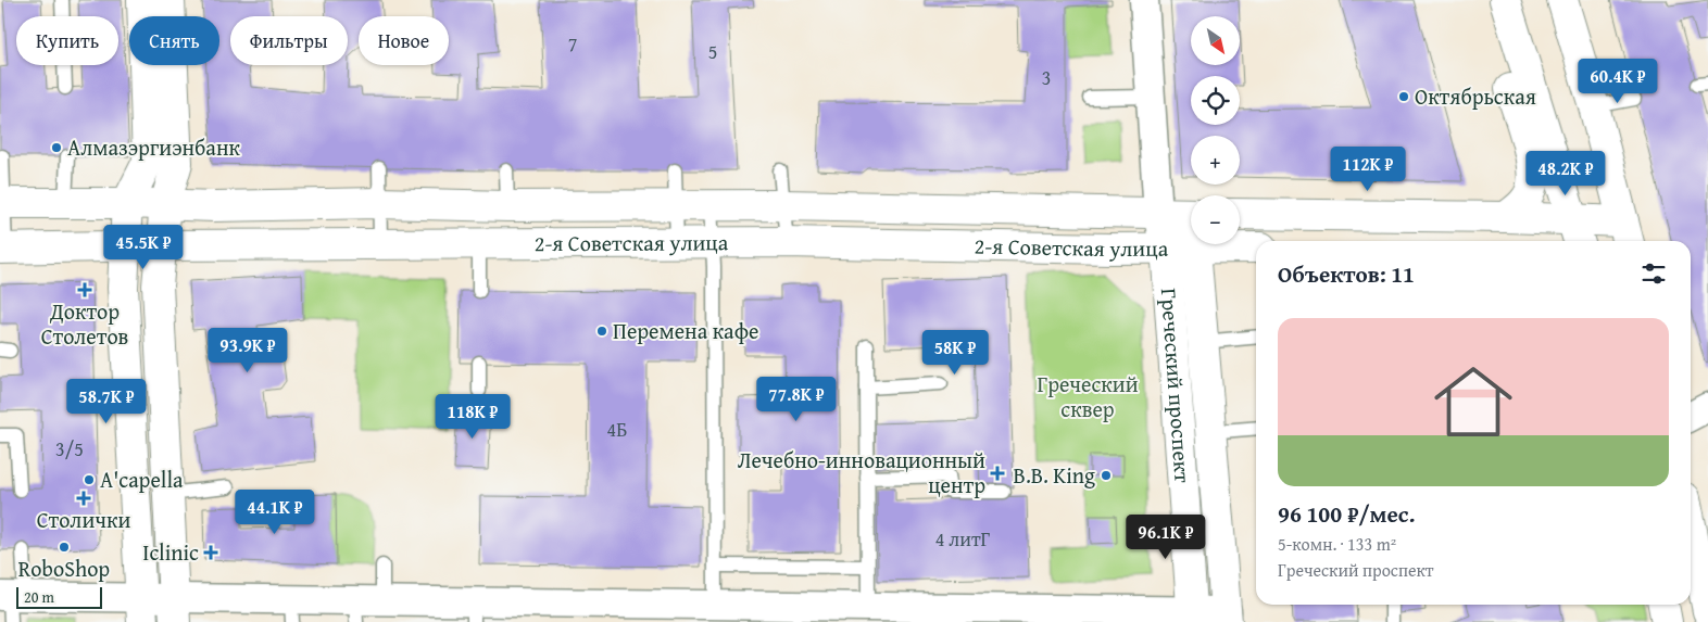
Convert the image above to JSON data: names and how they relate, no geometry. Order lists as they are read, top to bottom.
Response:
{
  "streets": {
    "main road": ["2-я Советская улица", "Греческий проспект"]
  },
  "crossings": [
    ["2-я Советская улица", "Греческий проспект"]
  ],
  "parks": ["Греческий сквер"],
  "places": {
    "other": [
      "Октябрьская",
      "Алмазэргиэнбанк",
      "Перемена кафе",
      "B.B. King",
      "A'capella",
      "RoboShop"
    ],
    "health": [
      "Доктор Столетов",
      "Лечебно-инновационный центр",
      "Столички",
      "Iclinic"
    ]
  },
  "house_numbers": [
    "7",
    "5",
    "3",
    "4Б",
    "3/5",
    "4 литГ"
  ],
  "scale_bar": "20 m",
  "north": "bottom right",
  "page": {
    "map_buttons": ["+", "−"],
    "chip": [
      "Купить",
      "Снять",
      "Фильтры",
      "Новое"
    ],
    "price": [
      "60.4K ₽",
      "112K ₽",
      "48.2K ₽",
      "45.5K ₽",
      "93.9K ₽",
      "58K ₽",
      "77.8K ₽",
      "58.7K ₽",
      "118K ₽",
      "44.1K ₽",
      "96.1K ₽"
    ],
    "heading": "Объектов: 11",
    "list": [
      {
        "name": "96 100 ₽/мес.",
        "note": "5-комн. · 133 m² · Греческий проспект"
      }
    ],
    "scale": "20 m"
  }
}
